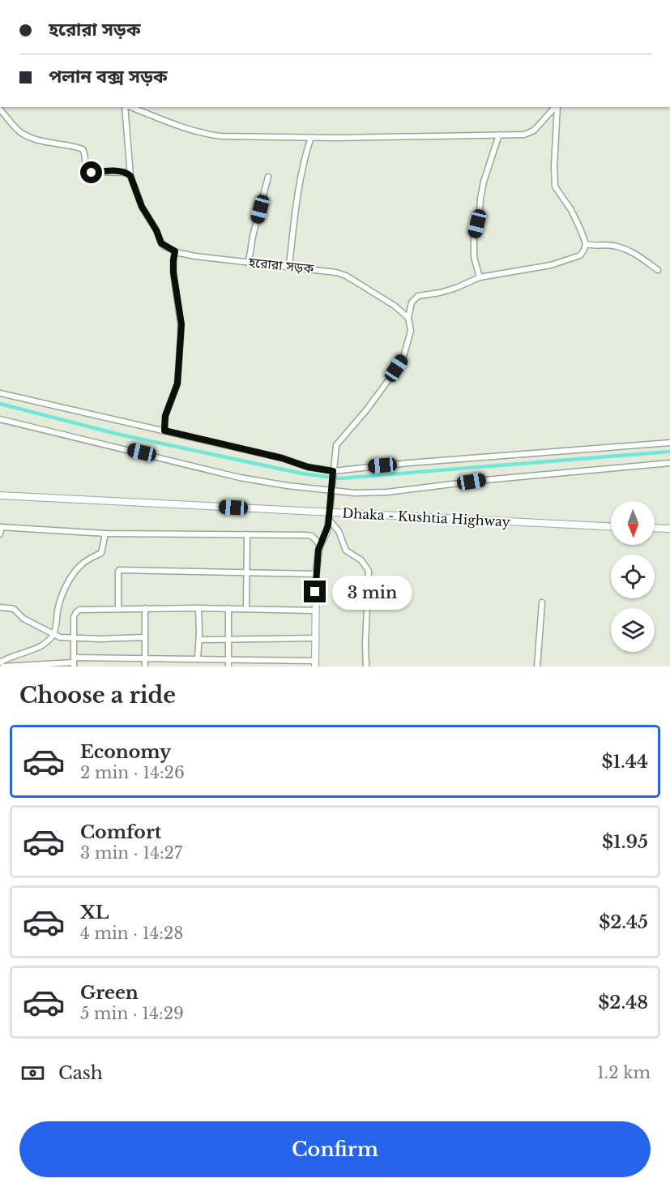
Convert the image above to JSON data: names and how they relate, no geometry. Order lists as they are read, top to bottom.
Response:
{
  "streets": {
    "main road": ["Dhaka - Kushtia Highway"],
    "street": ["হরোরা সড়ক"]
  },
  "north": "bottom",
  "page": {
    "banner": ["হরোরা সড়ক", "পলান বক্স সড়ক"],
    "bubble": "3 min",
    "heading": "Choose a ride",
    "list": [
      {
        "name": "Economy",
        "note": "2 min · 14:26",
        "value": "$1.44"
      },
      {
        "name": "Comfort",
        "note": "3 min · 14:27",
        "value": "$1.95"
      },
      {
        "name": "XL",
        "note": "4 min · 14:28",
        "value": "$2.45"
      },
      {
        "name": "Green",
        "note": "5 min · 14:29",
        "value": "$2.48"
      }
    ],
    "pay": ["Cash", "1.2 km"],
    "buttons": "Confirm"
  }
}
